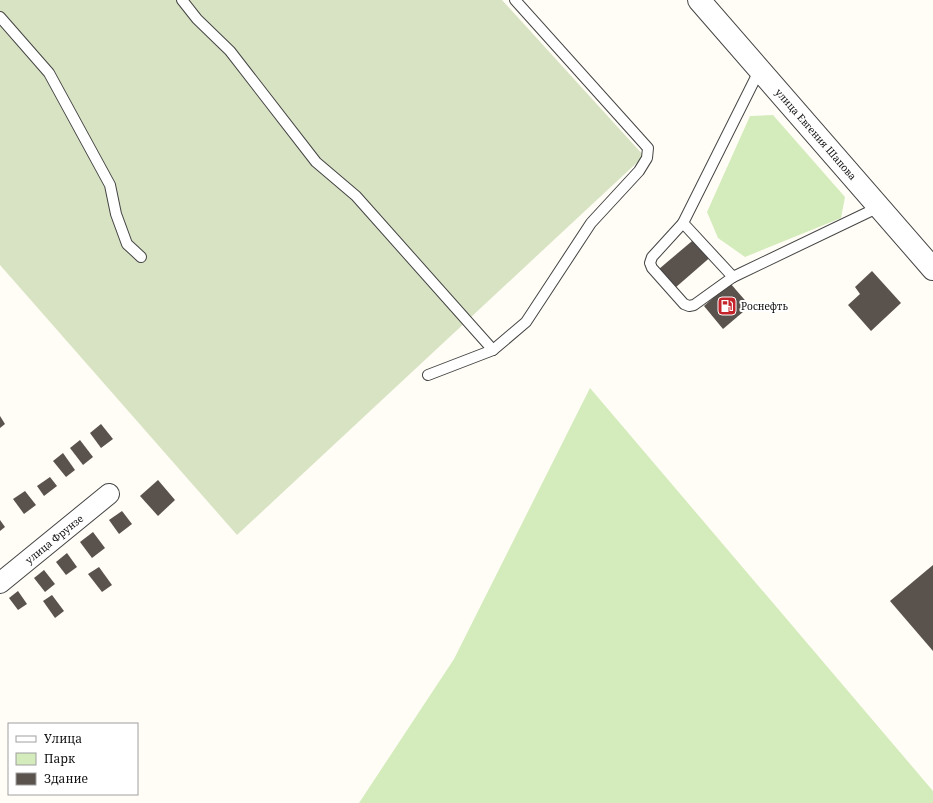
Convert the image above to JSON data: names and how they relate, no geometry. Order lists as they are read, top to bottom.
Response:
{
  "streets": {
    "street": ["улица Евгения Шапова", "улица Фрунзе"]
  },
  "places": {
    "fuel station": ["Роснефть"]
  },
  "legend": ["Улица", "Парк", "Здание"]
}
